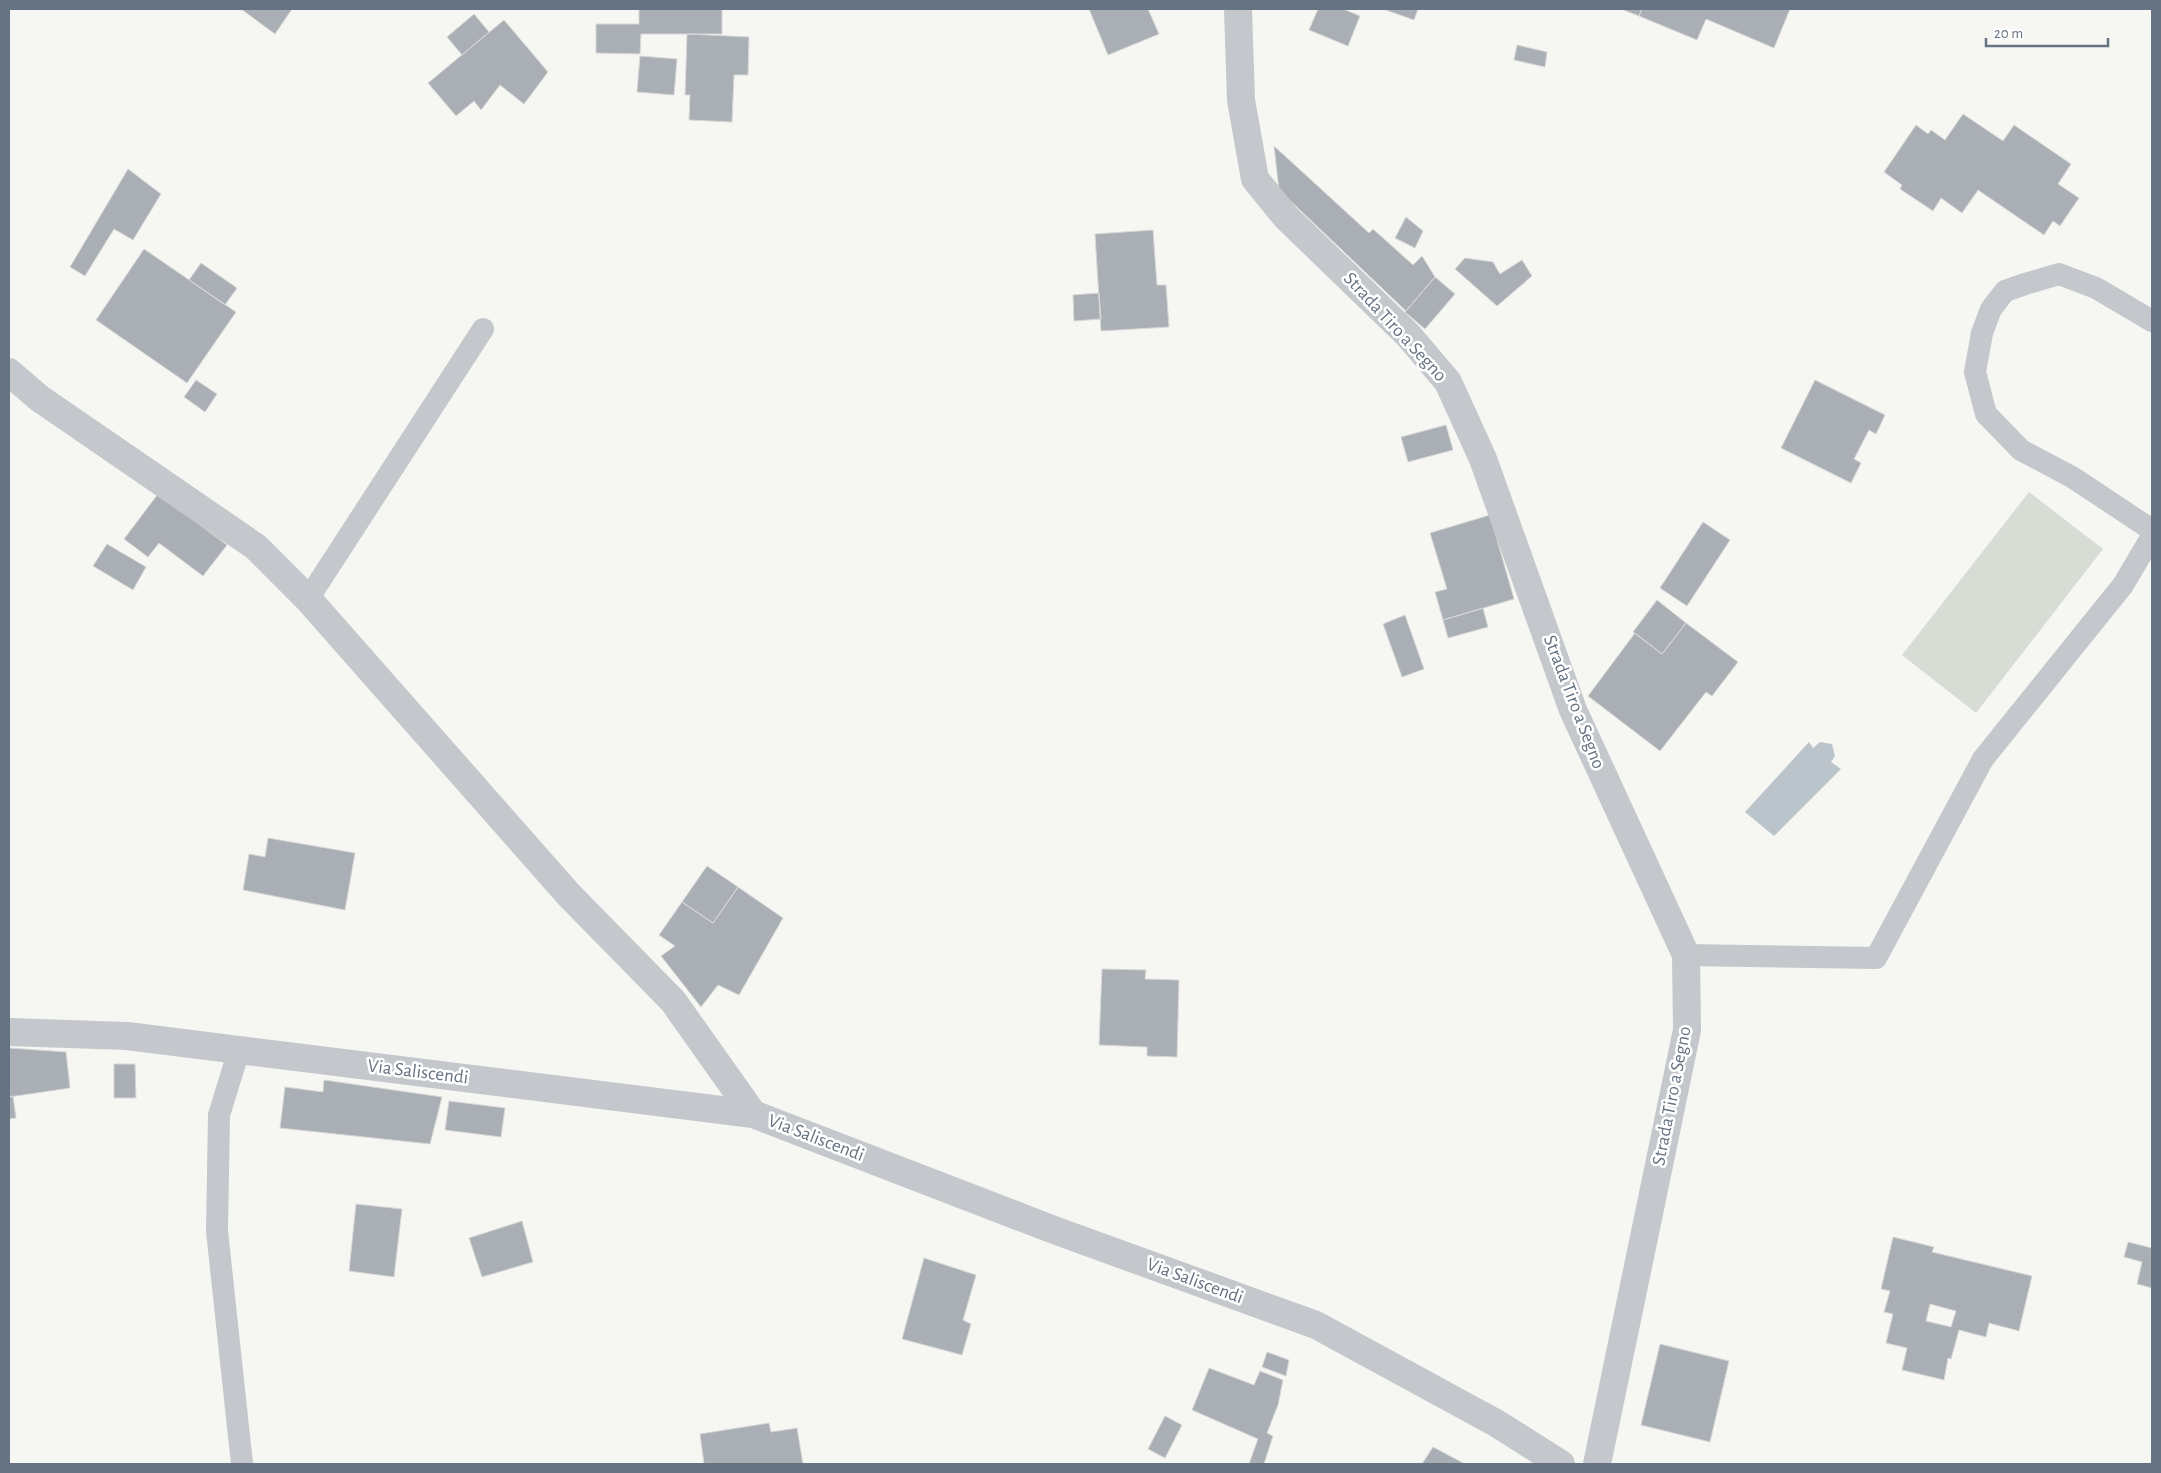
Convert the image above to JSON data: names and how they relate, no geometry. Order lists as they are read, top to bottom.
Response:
{
  "streets": {
    "street": ["Strada Tiro a Segno", "Via Saliscendi"]
  },
  "scale_bar": "20 m"
}
